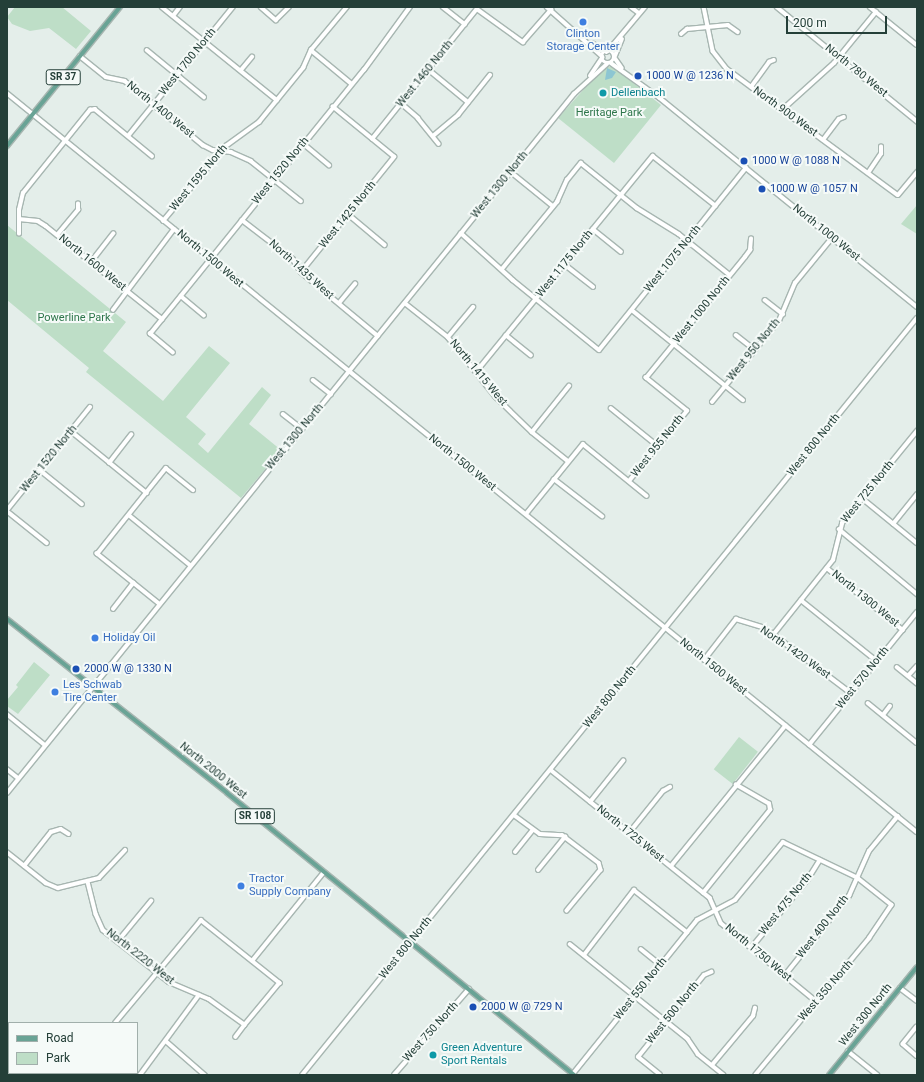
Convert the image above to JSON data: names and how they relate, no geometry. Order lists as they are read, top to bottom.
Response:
{
  "streets": {
    "main road": [
      "SR 37",
      "North 2000 West",
      "SR 108",
      "West 300 North"
    ],
    "street": [
      "West 1700 North",
      "North 780 West",
      "West 1460 North",
      "North 1400 West",
      "North 900 West",
      "West 1520 North",
      "West 1595 North",
      "West 1300 North",
      "West 1425 North",
      "North 1000 West",
      "North 1500 West",
      "West 1075 North",
      "North 1600 West",
      "West 1175 North",
      "North 1435 West",
      "West 1000 North",
      "West 950 North",
      "North 1415 West",
      "West 800 North",
      "West 955 North",
      "West 725 North",
      "North 1300 West",
      "North 1420 West",
      "West 570 North",
      "North 1725 West",
      "West 475 North",
      "West 400 North",
      "North 1750 West",
      "North 2220 West",
      "West 550 North",
      "West 350 North",
      "West 500 North",
      "West 750 North"
    ]
  },
  "crossings": [
    ["West 1700 North", "North 1400 West"],
    ["West 1460 North", "West 1425 North"],
    ["SR 37", "North 1400 West"],
    ["SR 37", "North 1500 West"],
    ["North 1400 West", "West 1520 North"],
    ["North 1400 West", "West 1595 North"],
    ["West 1520 North", "North 1500 West"],
    ["West 1520 North", "North 1600 West"],
    ["West 1520 North", "North 1435 West"],
    ["West 1595 North", "North 1500 West"],
    ["West 1300 North", "North 1000 West"],
    ["West 1300 North", "North 1500 West"],
    ["West 1300 North", "North 1435 West"],
    ["West 1300 North", "North 1415 West"],
    ["West 1300 North", "North 2000 West"],
    ["West 1425 North", "North 1435 West"],
    ["North 1000 West", "West 1075 North"],
    ["North 1000 West", "West 950 North"],
    ["North 1500 West", "West 800 North"],
    ["North 1500 West", "North 1420 West"],
    ["North 1500 West", "West 570 North"],
    ["North 1500 West", "West 400 North"],
    ["West 1075 North", "West 1175 North"],
    ["West 1175 North", "North 1415 West"],
    ["West 1000 North", "West 955 North"],
    ["West 800 North", "North 2000 West"],
    ["West 800 North", "North 1725 West"],
    ["West 725 North", "North 1300 West"],
    ["West 725 North", "North 1420 West"],
    ["North 1300 West", "West 570 North"],
    ["North 1420 West", "West 570 North"],
    ["North 2000 West", "West 550 North"],
    ["North 2000 West", "West 750 North"],
    ["North 1725 West", "North 1750 West"],
    ["West 475 North", "North 1750 West"],
    ["West 475 North", "West 550 North"],
    ["West 400 North", "North 1750 West"],
    ["West 400 North", "West 350 North"],
    ["North 1750 West", "West 550 North"],
    ["North 1750 West", "West 350 North"]
  ],
  "parks": ["Heritage Park", "Powerline Park"],
  "places": [
    "Clinton Storage Center",
    "1000 W @ 1236 N",
    "Dellenbach",
    "1000 W @ 1088 N",
    "1000 W @ 1057 N",
    "Holiday Oil",
    "2000 W @ 1330 N",
    "Les Schwab Tire Center",
    "Tractor Supply Company",
    "2000 W @ 729 N",
    "Green Adventure Sport Rentals"
  ],
  "legend": ["Road", "Park"],
  "scale_bar": "200 m"
}
